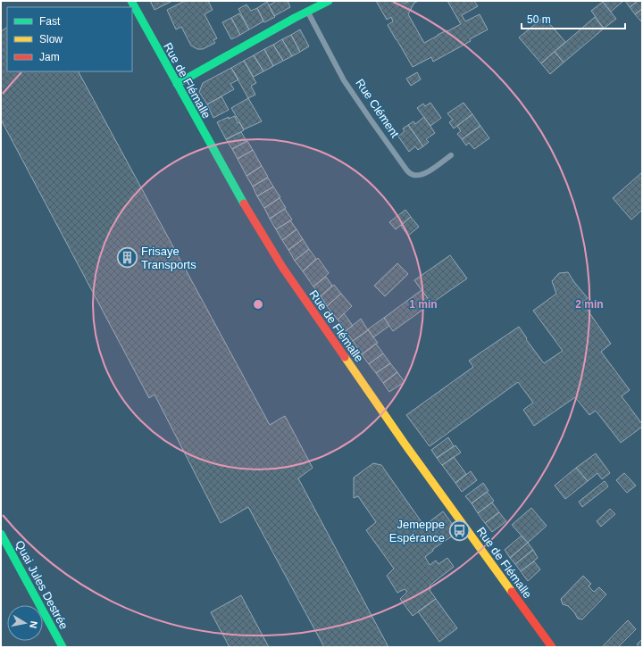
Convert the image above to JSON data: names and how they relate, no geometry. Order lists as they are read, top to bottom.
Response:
{
  "streets": {
    "street": ["Rue de Flémalle", "Quai Jules Destrée"],
    "lane": ["Rue Clément"]
  },
  "places": {
    "building": ["Frisaye Transports"],
    "bus stop": ["Jemeppe Espérance"]
  },
  "legend": ["Fast", "Slow", "Jam"],
  "scale_bar": "50 m",
  "north": "right",
  "rings": ["1 min", "2 min"]
}
